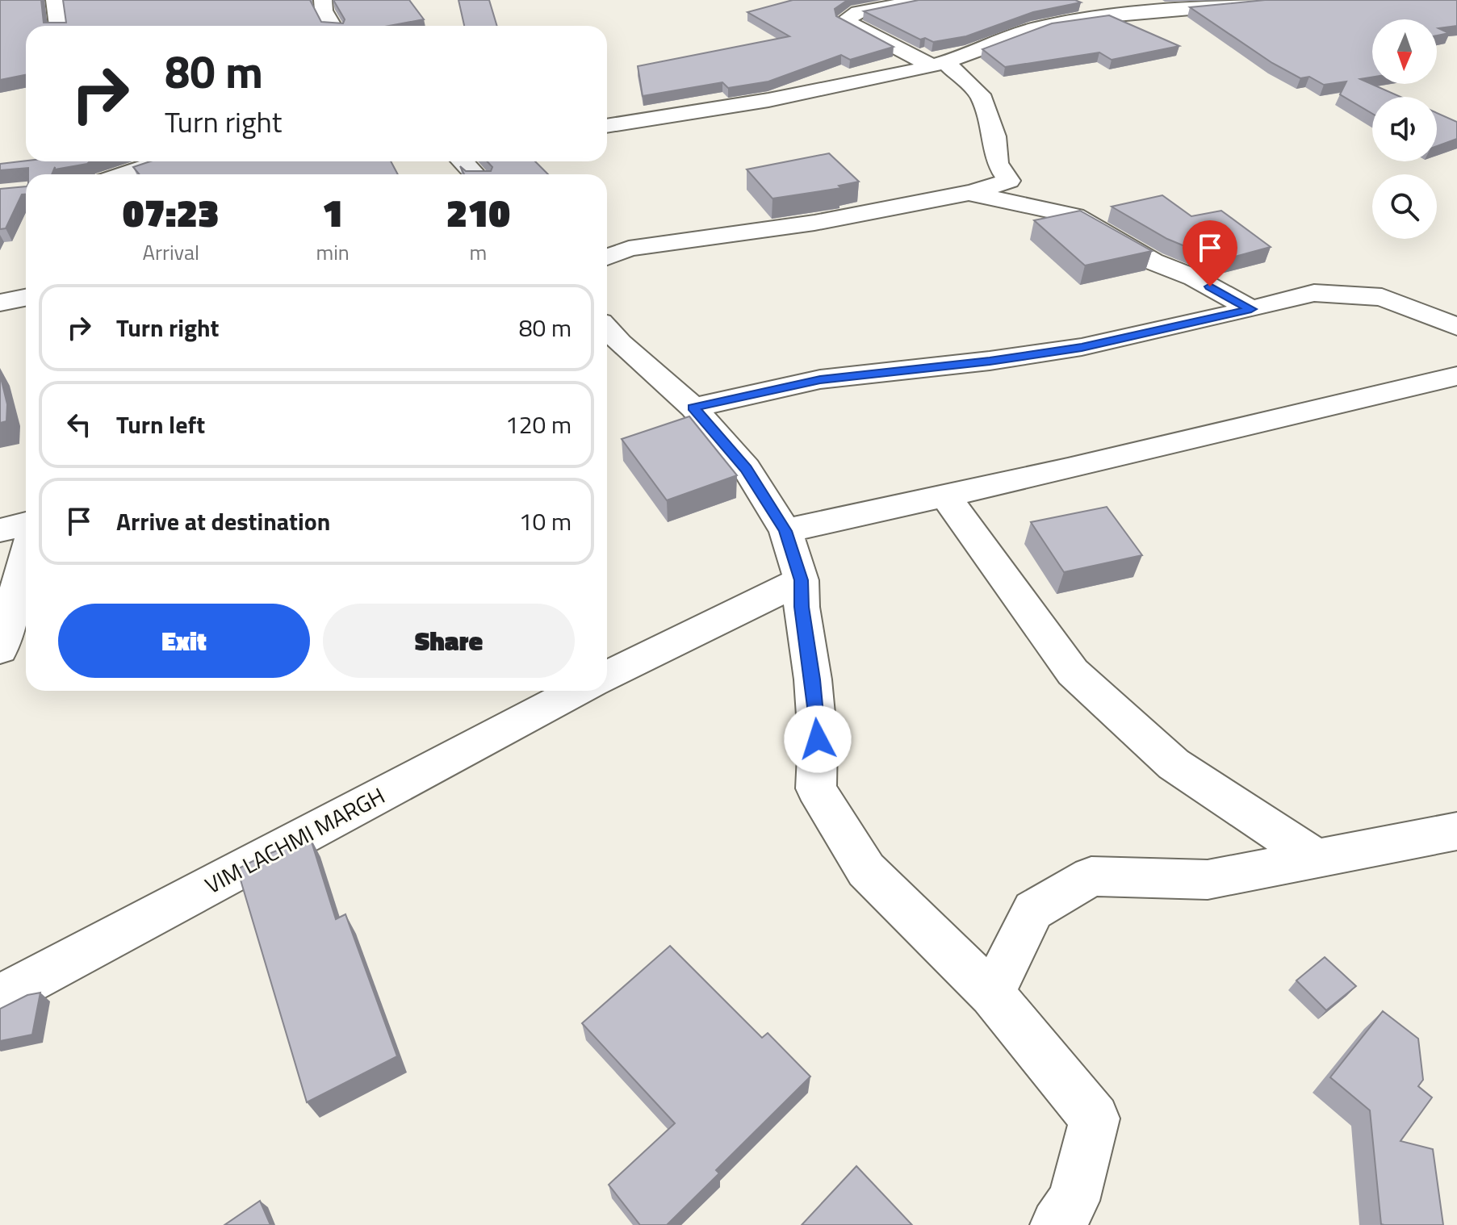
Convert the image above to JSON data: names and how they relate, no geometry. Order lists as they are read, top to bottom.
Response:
{
  "streets": {
    "street": ["VIM LACHMI MARGH"]
  },
  "north": "bottom",
  "page": {
    "turn": ["80 m", "Turn right"],
    "eta": [
      "07:23",
      "Arrival",
      "1",
      "min",
      "210",
      "m"
    ],
    "list": [
      {
        "name": "Turn right",
        "value": "80 m"
      },
      {
        "name": "Turn left",
        "value": "120 m"
      },
      {
        "name": "Arrive at destination",
        "value": "10 m"
      }
    ],
    "buttons": ["Exit", "Share"]
  }
}
